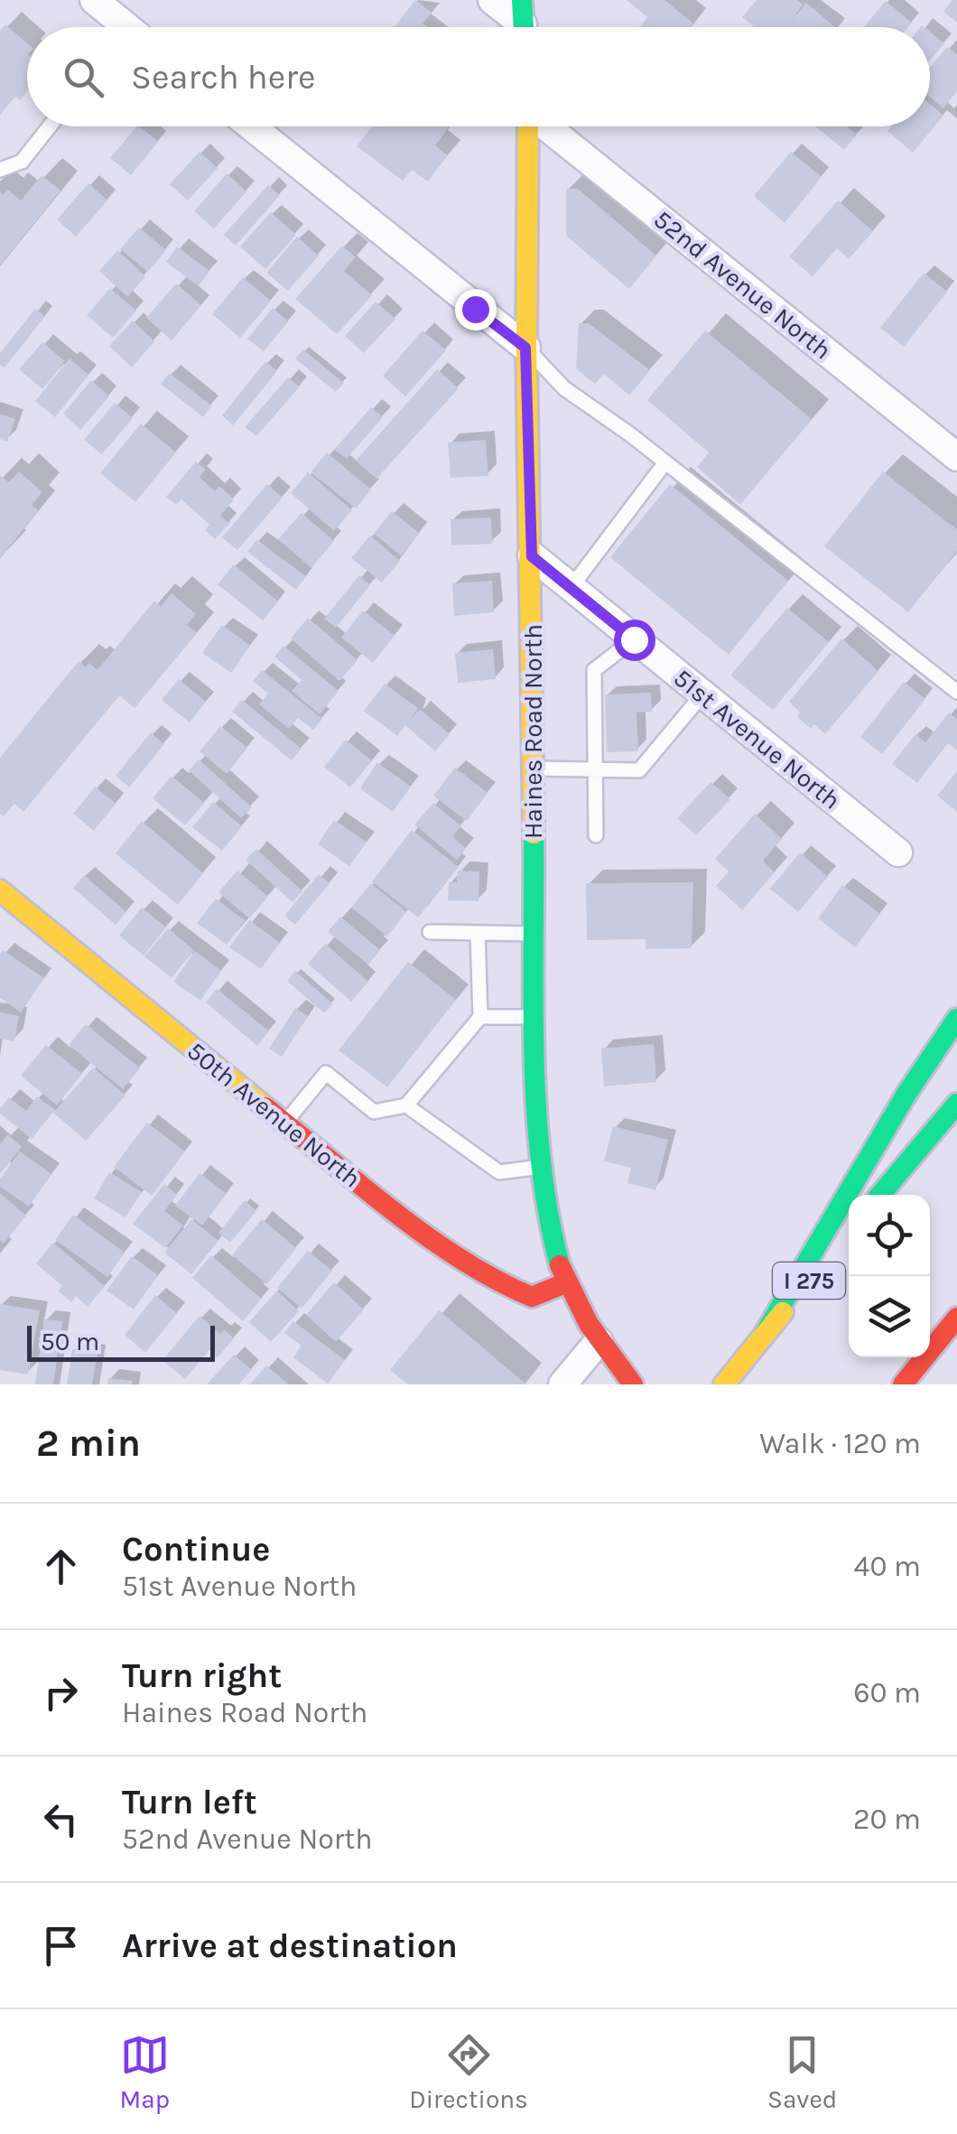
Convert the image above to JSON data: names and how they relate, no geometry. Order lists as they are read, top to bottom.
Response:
{
  "streets": {
    "main road": ["Haines Road North", "50th Avenue North", "I 275"],
    "street": ["52nd Avenue North", "51st Avenue North"]
  },
  "crossings": [
    ["Haines Road North", "51st Avenue North"],
    ["Haines Road North", "50th Avenue North"]
  ],
  "scale_bar": "50 m",
  "page": {
    "search": "Search here",
    "scale": "50 m",
    "heading": ["2 min", "Walk · 120 m"],
    "list": [
      ["Continue", "51st Avenue North", "40 m"],
      ["Turn right", "Haines Road North", "60 m"],
      ["Turn left", "52nd Avenue North", "20 m"],
      "Arrive at destination"
    ],
    "nav": ["Map", "Directions", "Saved"]
  }
}
